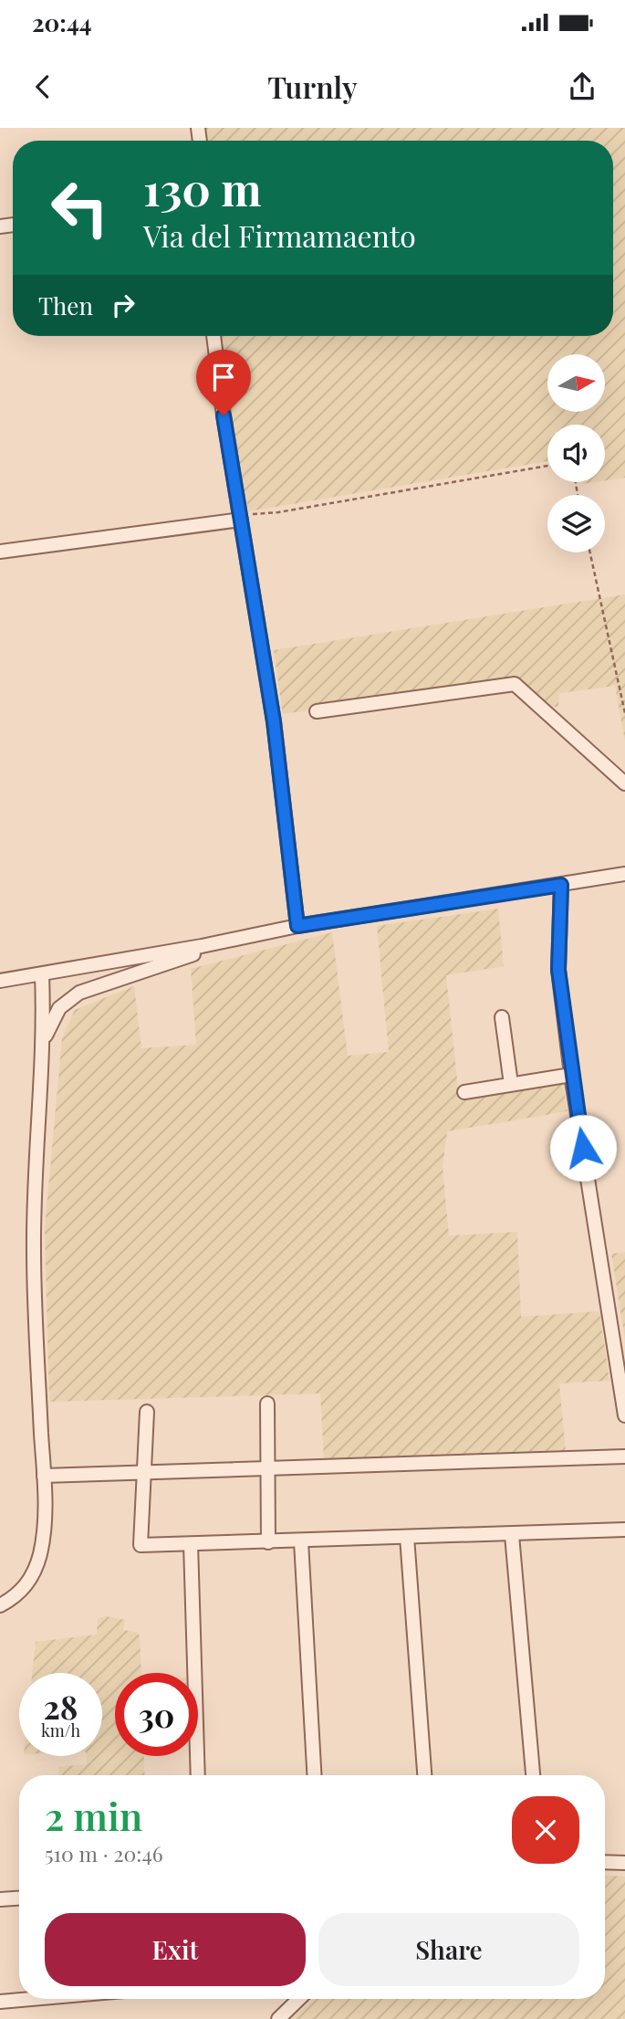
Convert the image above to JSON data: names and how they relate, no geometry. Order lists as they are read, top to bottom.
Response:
{
  "north": "right",
  "page": {
    "status": "20:44",
    "header": "Turnly",
    "turn": ["130 m", "Via del Firmamaento"],
    "then": "Then",
    "speed": "28 km/h",
    "limit": "30",
    "heading": ["2 min", "510 m · 20:46"],
    "buttons": ["Exit", "Share"]
  }
}
